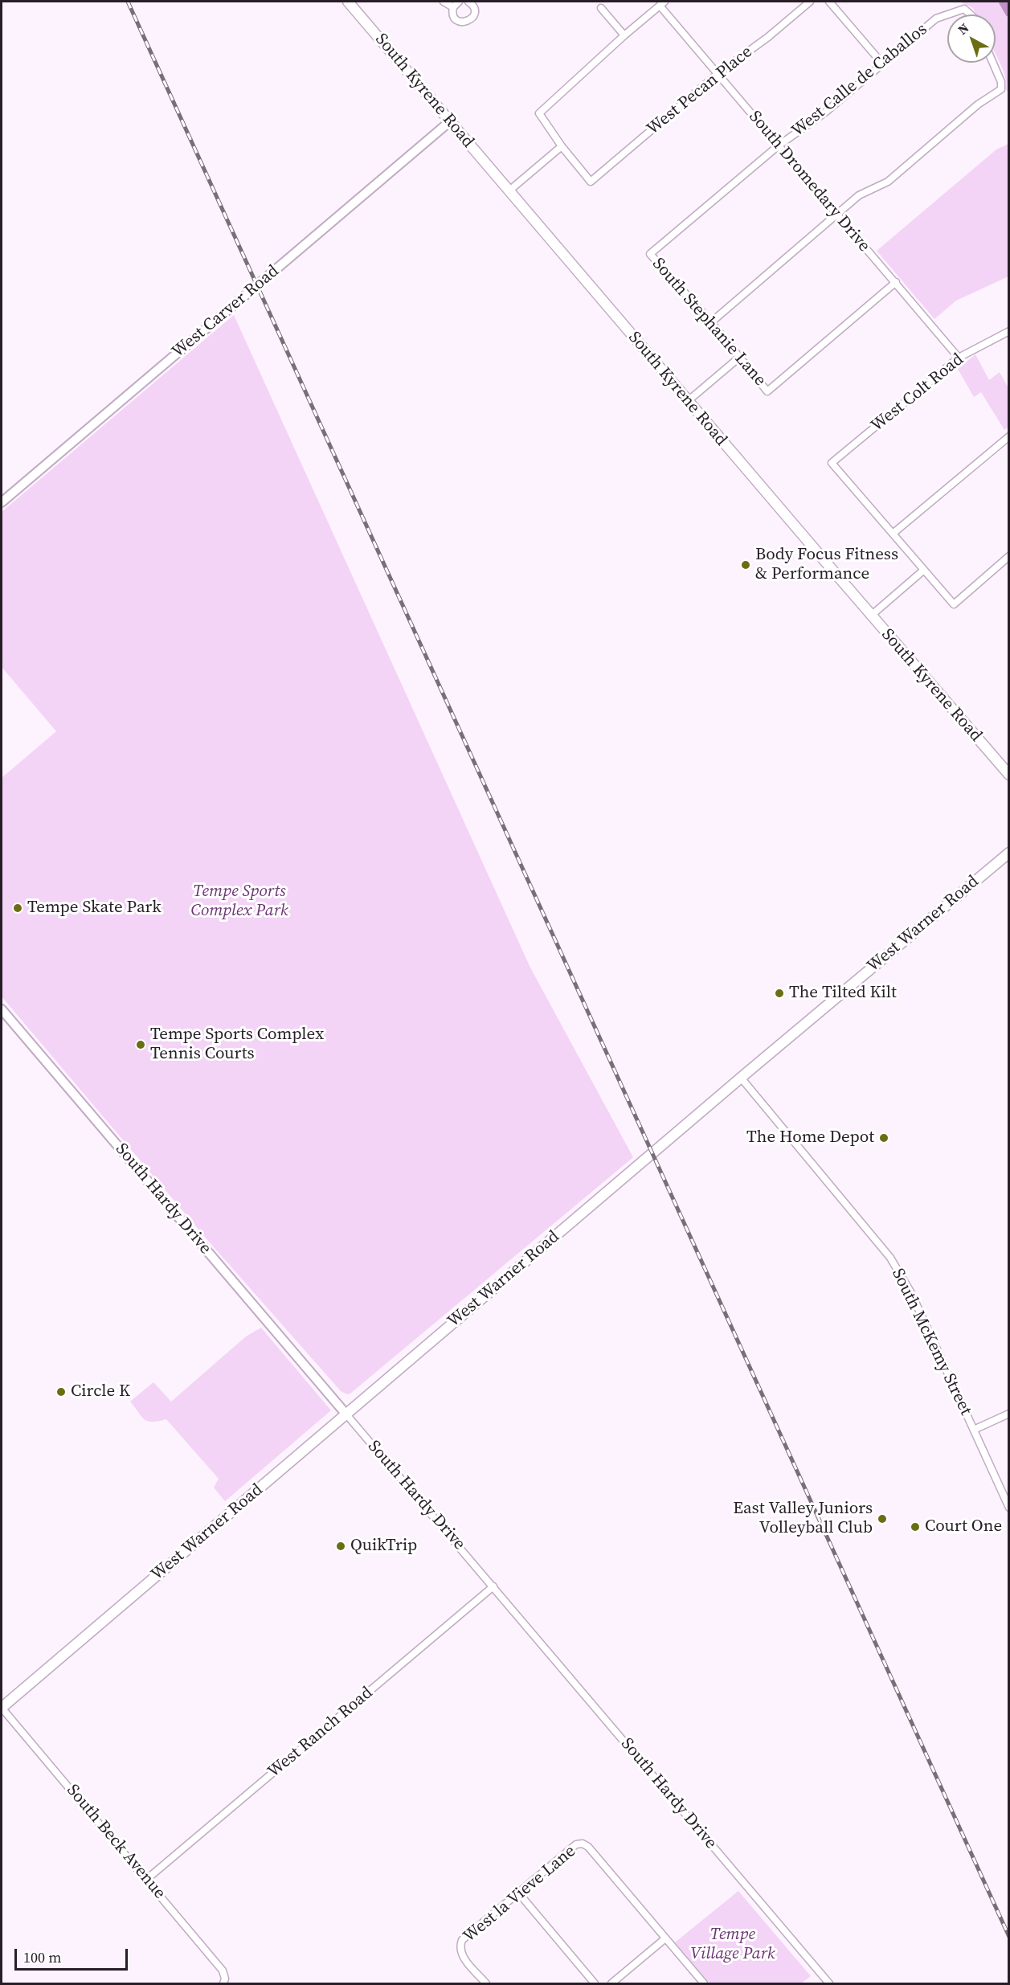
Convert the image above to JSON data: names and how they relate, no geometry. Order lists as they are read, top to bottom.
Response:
{
  "streets": {
    "main road": ["South Kyrene Road", "West Warner Road"],
    "street": [
      "West Calle de Caballos",
      "West Pecan Place",
      "South Dromedary Drive",
      "West Carver Road",
      "South Stephanie Lane",
      "West Colt Road",
      "South Hardy Drive",
      "South McKemy Street",
      "West Ranch Road",
      "South Beck Avenue",
      "West la Vieve Lane"
    ]
  },
  "crossings": [
    ["West Calle de Caballos", "South Dromedary Drive"],
    ["West Calle de Caballos", "South Stephanie Lane"],
    ["South Kyrene Road", "West Carver Road"],
    ["West Pecan Place", "South Dromedary Drive"],
    ["South Dromedary Drive", "South Stephanie Lane"],
    ["South Dromedary Drive", "West Colt Road"],
    ["West Warner Road", "South Hardy Drive"],
    ["West Warner Road", "South McKemy Street"],
    ["West Warner Road", "South Beck Avenue"],
    ["South Hardy Drive", "West Ranch Road"],
    ["West Ranch Road", "South Beck Avenue"]
  ],
  "parks": ["Tempe Sports Complex Park", "Tempe Village Park"],
  "places": [
    "Body Focus Fitness & Performance",
    "Tempe Skate Park",
    "The Tilted Kilt",
    "Tempe Sports Complex Tennis Courts",
    "The Home Depot",
    "Circle K",
    "East Valley Juniors Volleyball Club",
    "Court One",
    "QuikTrip"
  ],
  "scale_bar": "100 m",
  "north": "top left"
}
